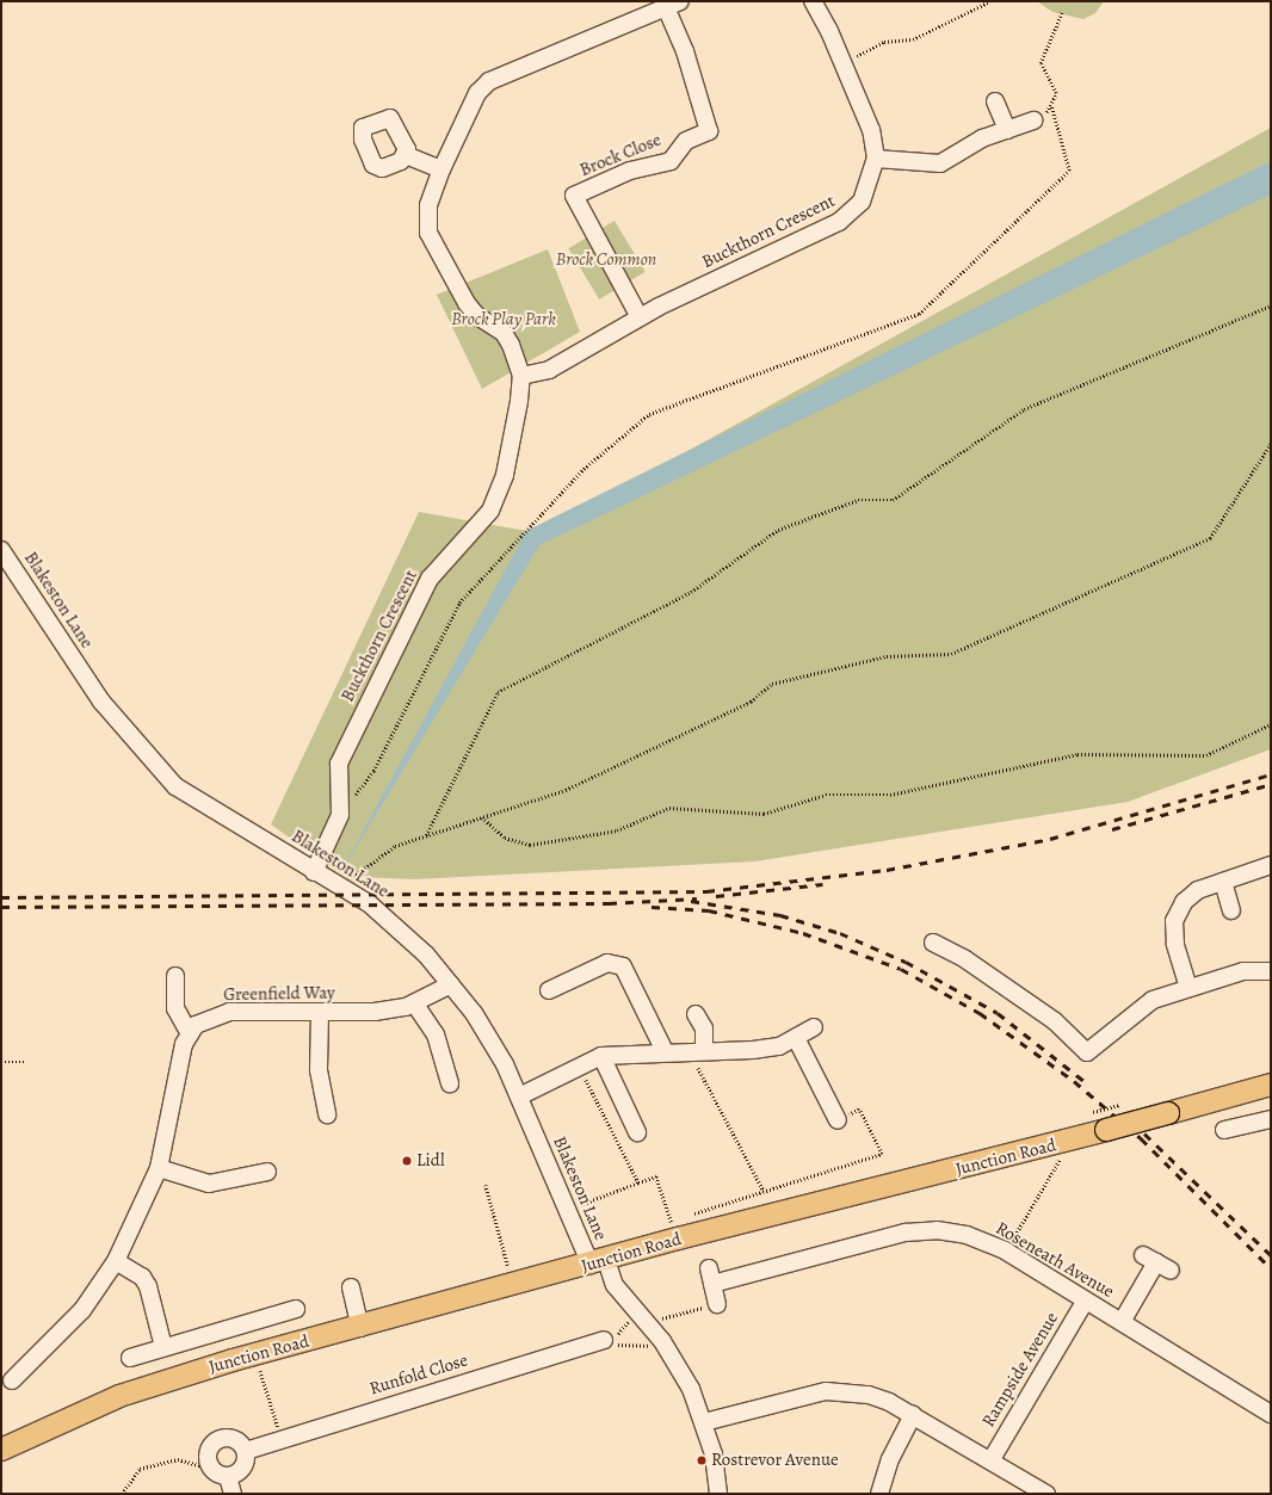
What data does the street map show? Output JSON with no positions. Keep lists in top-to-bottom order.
{
  "streets": {
    "main road": ["Junction Road"],
    "street": [
      "Brock Close",
      "Buckthorn Crescent",
      "Blakeston Lane",
      "Greenfield Way",
      "Roseneath Avenue",
      "Rampside Avenue",
      "Runfold Close"
    ]
  },
  "crossings": [
    ["Brock Close", "Buckthorn Crescent"],
    ["Buckthorn Crescent", "Blakeston Lane"],
    ["Blakeston Lane", "Greenfield Way"],
    ["Blakeston Lane", "Junction Road"],
    ["Roseneath Avenue", "Rampside Avenue"]
  ],
  "parks": ["Brock Common", "Brock Play Park"],
  "places": ["Lidl", "Rostrevor Avenue"]
}
